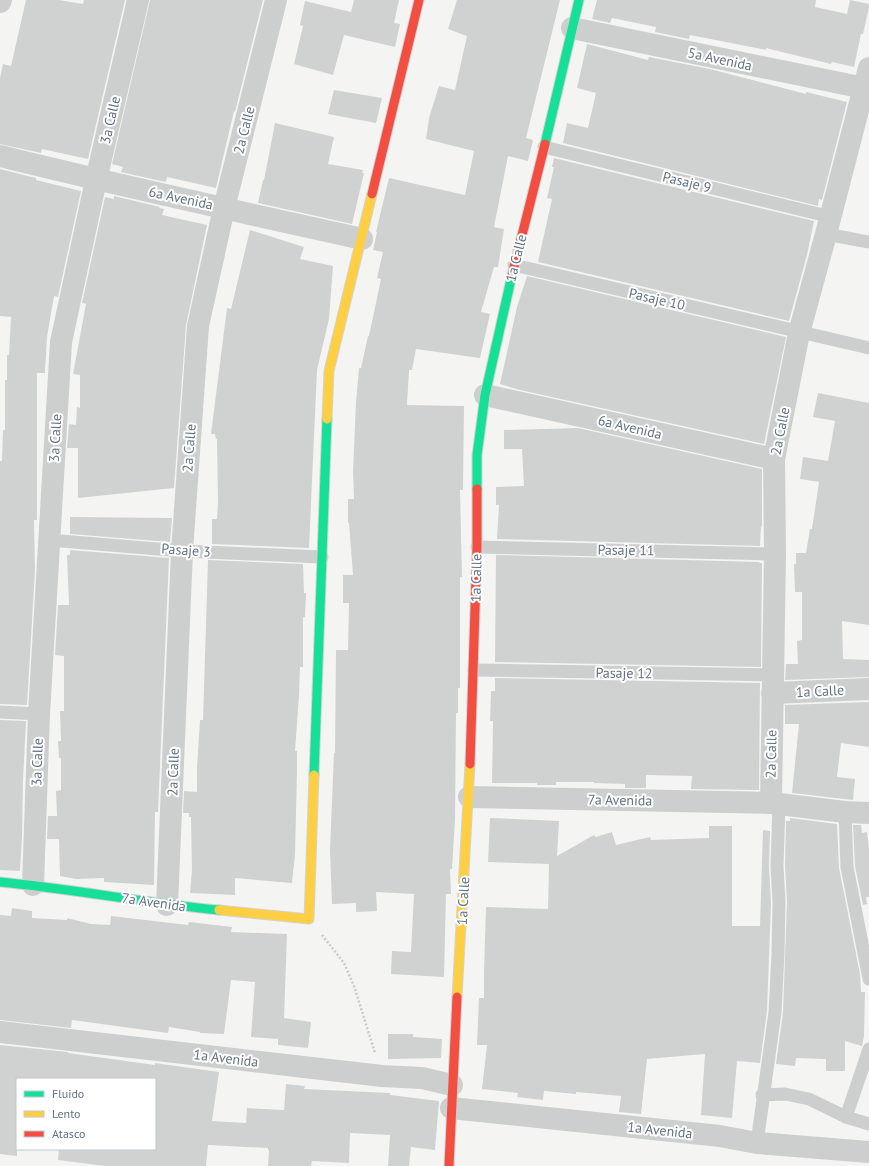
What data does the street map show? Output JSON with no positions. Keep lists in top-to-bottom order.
{
  "streets": {
    "street": [
      "5a Avenida",
      "3a Calle",
      "2a Calle",
      "6a Avenida",
      "1a Calle",
      "7a Avenida",
      "1a Avenida"
    ],
    "lane": [
      "Pasaje 9",
      "Pasaje 10",
      "Pasaje 3",
      "Pasaje 11",
      "Pasaje 12"
    ]
  },
  "crossings": [
    ["5a Avenida", "2a Calle"],
    ["5a Avenida", "1a Calle"],
    ["3a Calle", "6a Avenida"],
    ["3a Calle", "Pasaje 3"],
    ["3a Calle", "7a Avenida"],
    ["2a Calle", "Pasaje 9"],
    ["2a Calle", "6a Avenida"],
    ["2a Calle", "1a Calle"],
    ["2a Calle", "Pasaje 10"],
    ["2a Calle", "Pasaje 3"],
    ["2a Calle", "Pasaje 11"],
    ["2a Calle", "Pasaje 12"],
    ["2a Calle", "7a Avenida"],
    ["Pasaje 9", "1a Calle"],
    ["6a Avenida", "1a Calle"],
    ["1a Calle", "Pasaje 10"],
    ["1a Calle", "Pasaje 11"],
    ["1a Calle", "Pasaje 12"],
    ["1a Calle", "7a Avenida"],
    ["1a Calle", "1a Avenida"]
  ],
  "legend": ["Fluido", "Lento", "Atasco"]
}
